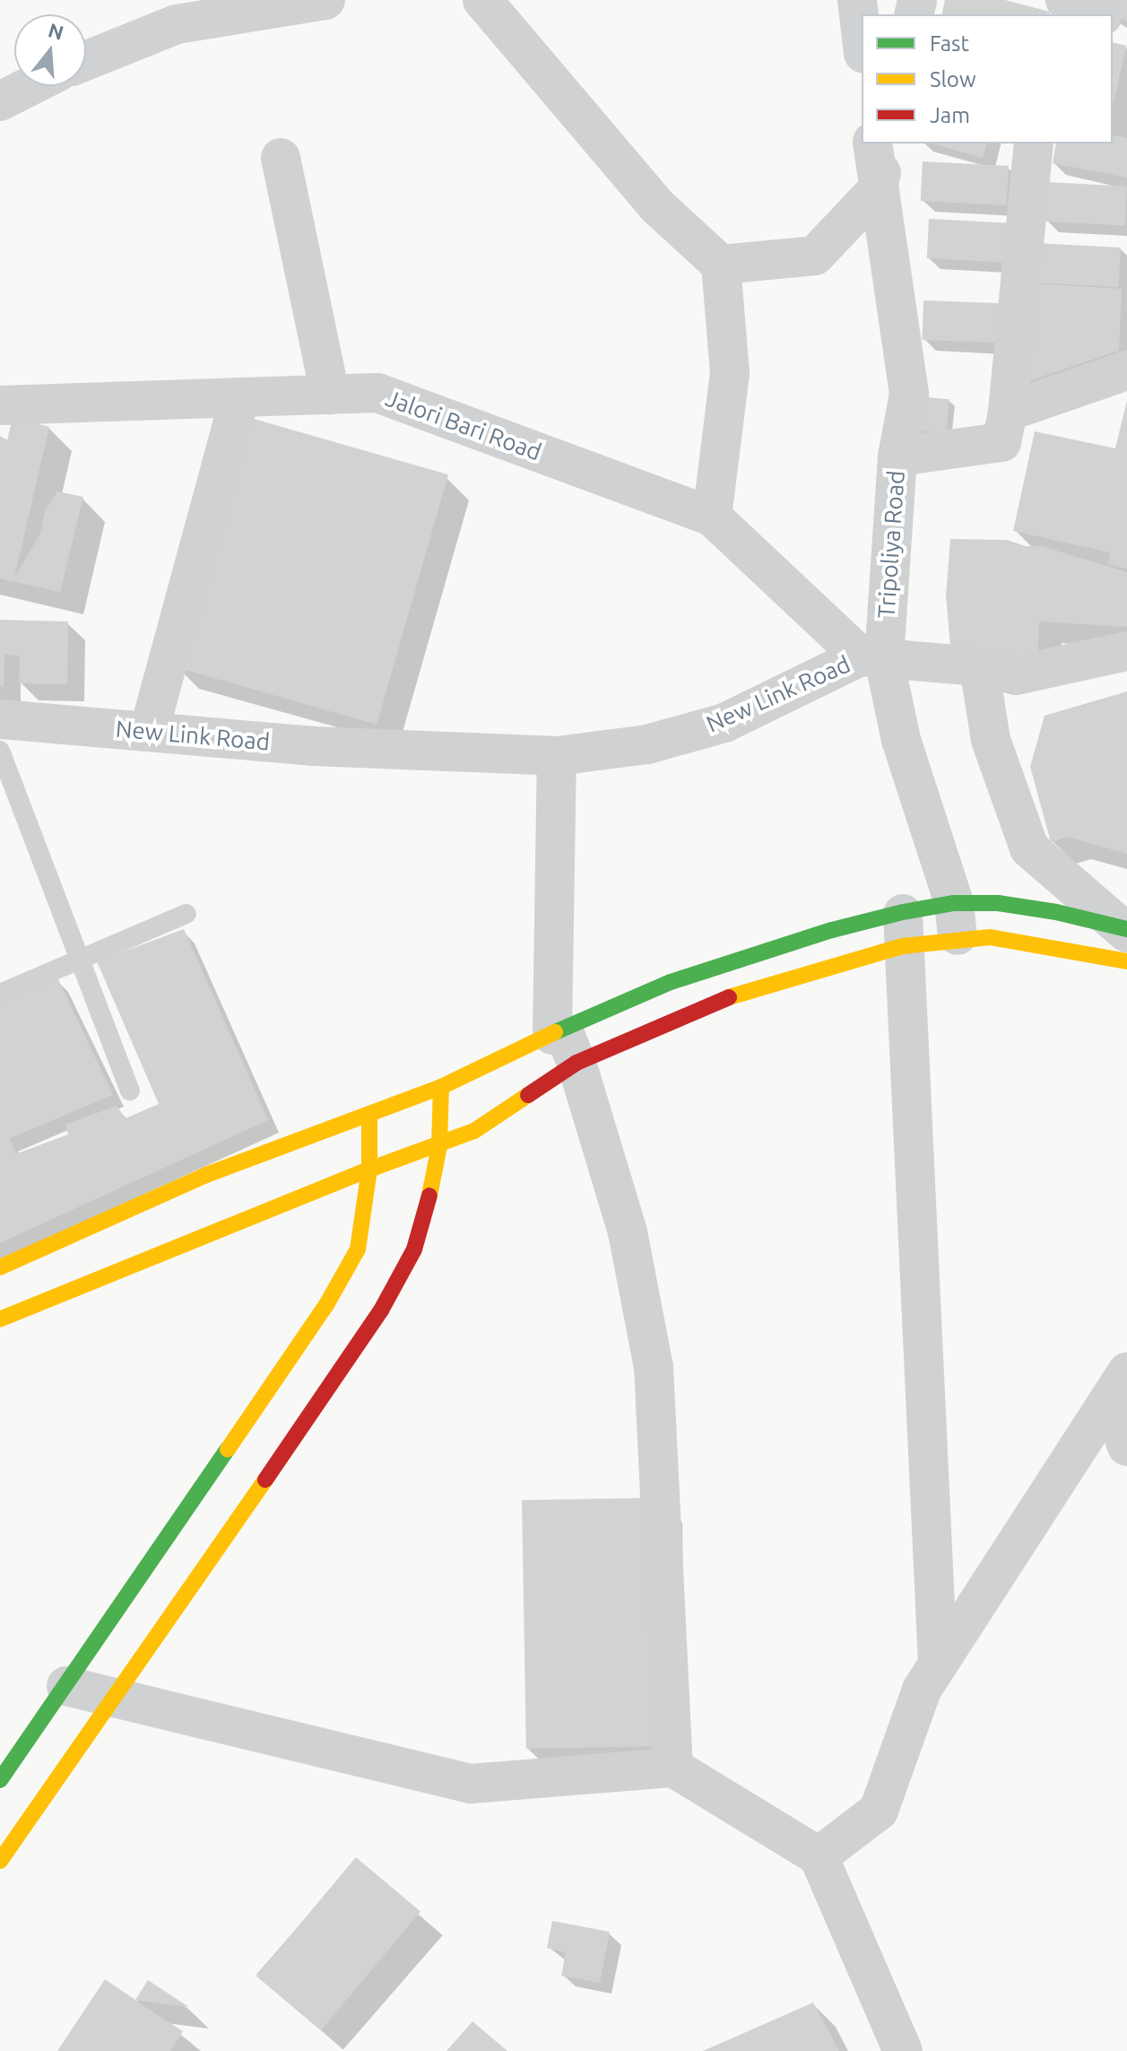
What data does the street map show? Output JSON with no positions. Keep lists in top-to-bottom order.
{
  "streets": {
    "street": ["Jalori Bari Road", "Tripoliya Road", "New Link Road"]
  },
  "crossings": [
    ["Jalori Bari Road", "Tripoliya Road"],
    ["Jalori Bari Road", "New Link Road"],
    ["Tripoliya Road", "New Link Road"]
  ],
  "legend": ["Fast", "Slow", "Jam"],
  "north": "top"
}
